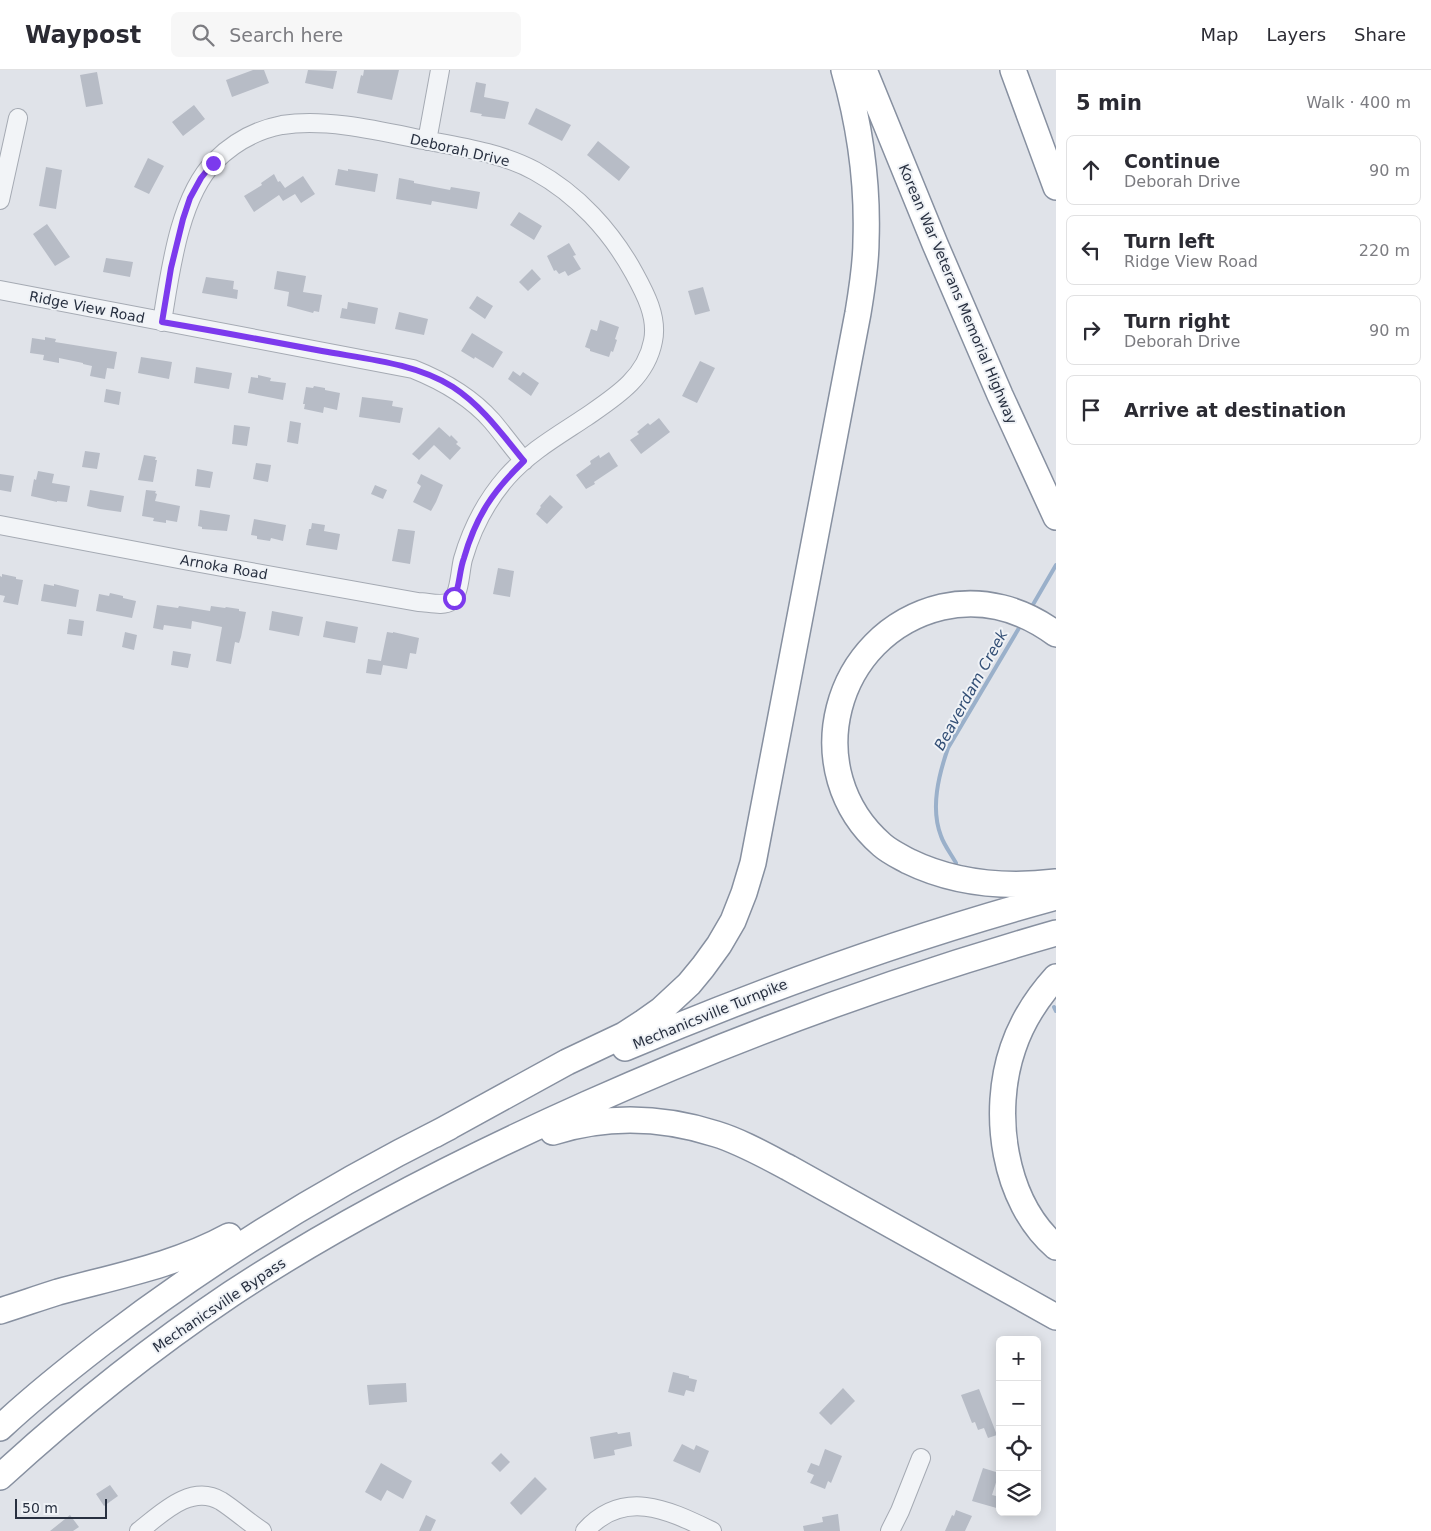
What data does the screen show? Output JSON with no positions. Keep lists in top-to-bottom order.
{
  "streets": {
    "highway": ["Korean War Veterans Memorial Highway", "Mechanicsville Turnpike", "Mechanicsville Bypass"],
    "street": ["Deborah Drive", "Ridge View Road", "Arnoka Road"]
  },
  "crossings": [
    ["Deborah Drive", "Ridge View Road"],
    ["Deborah Drive", "Arnoka Road"]
  ],
  "water": ["Beaverdam Creek"],
  "scale_bar": "50 m",
  "page": {
    "header": "Waypost",
    "search": "Search here",
    "nav": ["Map", "Layers", "Share"],
    "heading": ["5 min", "Walk · 400 m"],
    "list": [
      ["Continue", "Deborah Drive", "90 m"],
      ["Turn left", "Ridge View Road", "220 m"],
      ["Turn right", "Deborah Drive", "90 m"],
      "Arrive at destination"
    ],
    "map_buttons": ["+", "−"],
    "scale": "50 m"
  }
}
